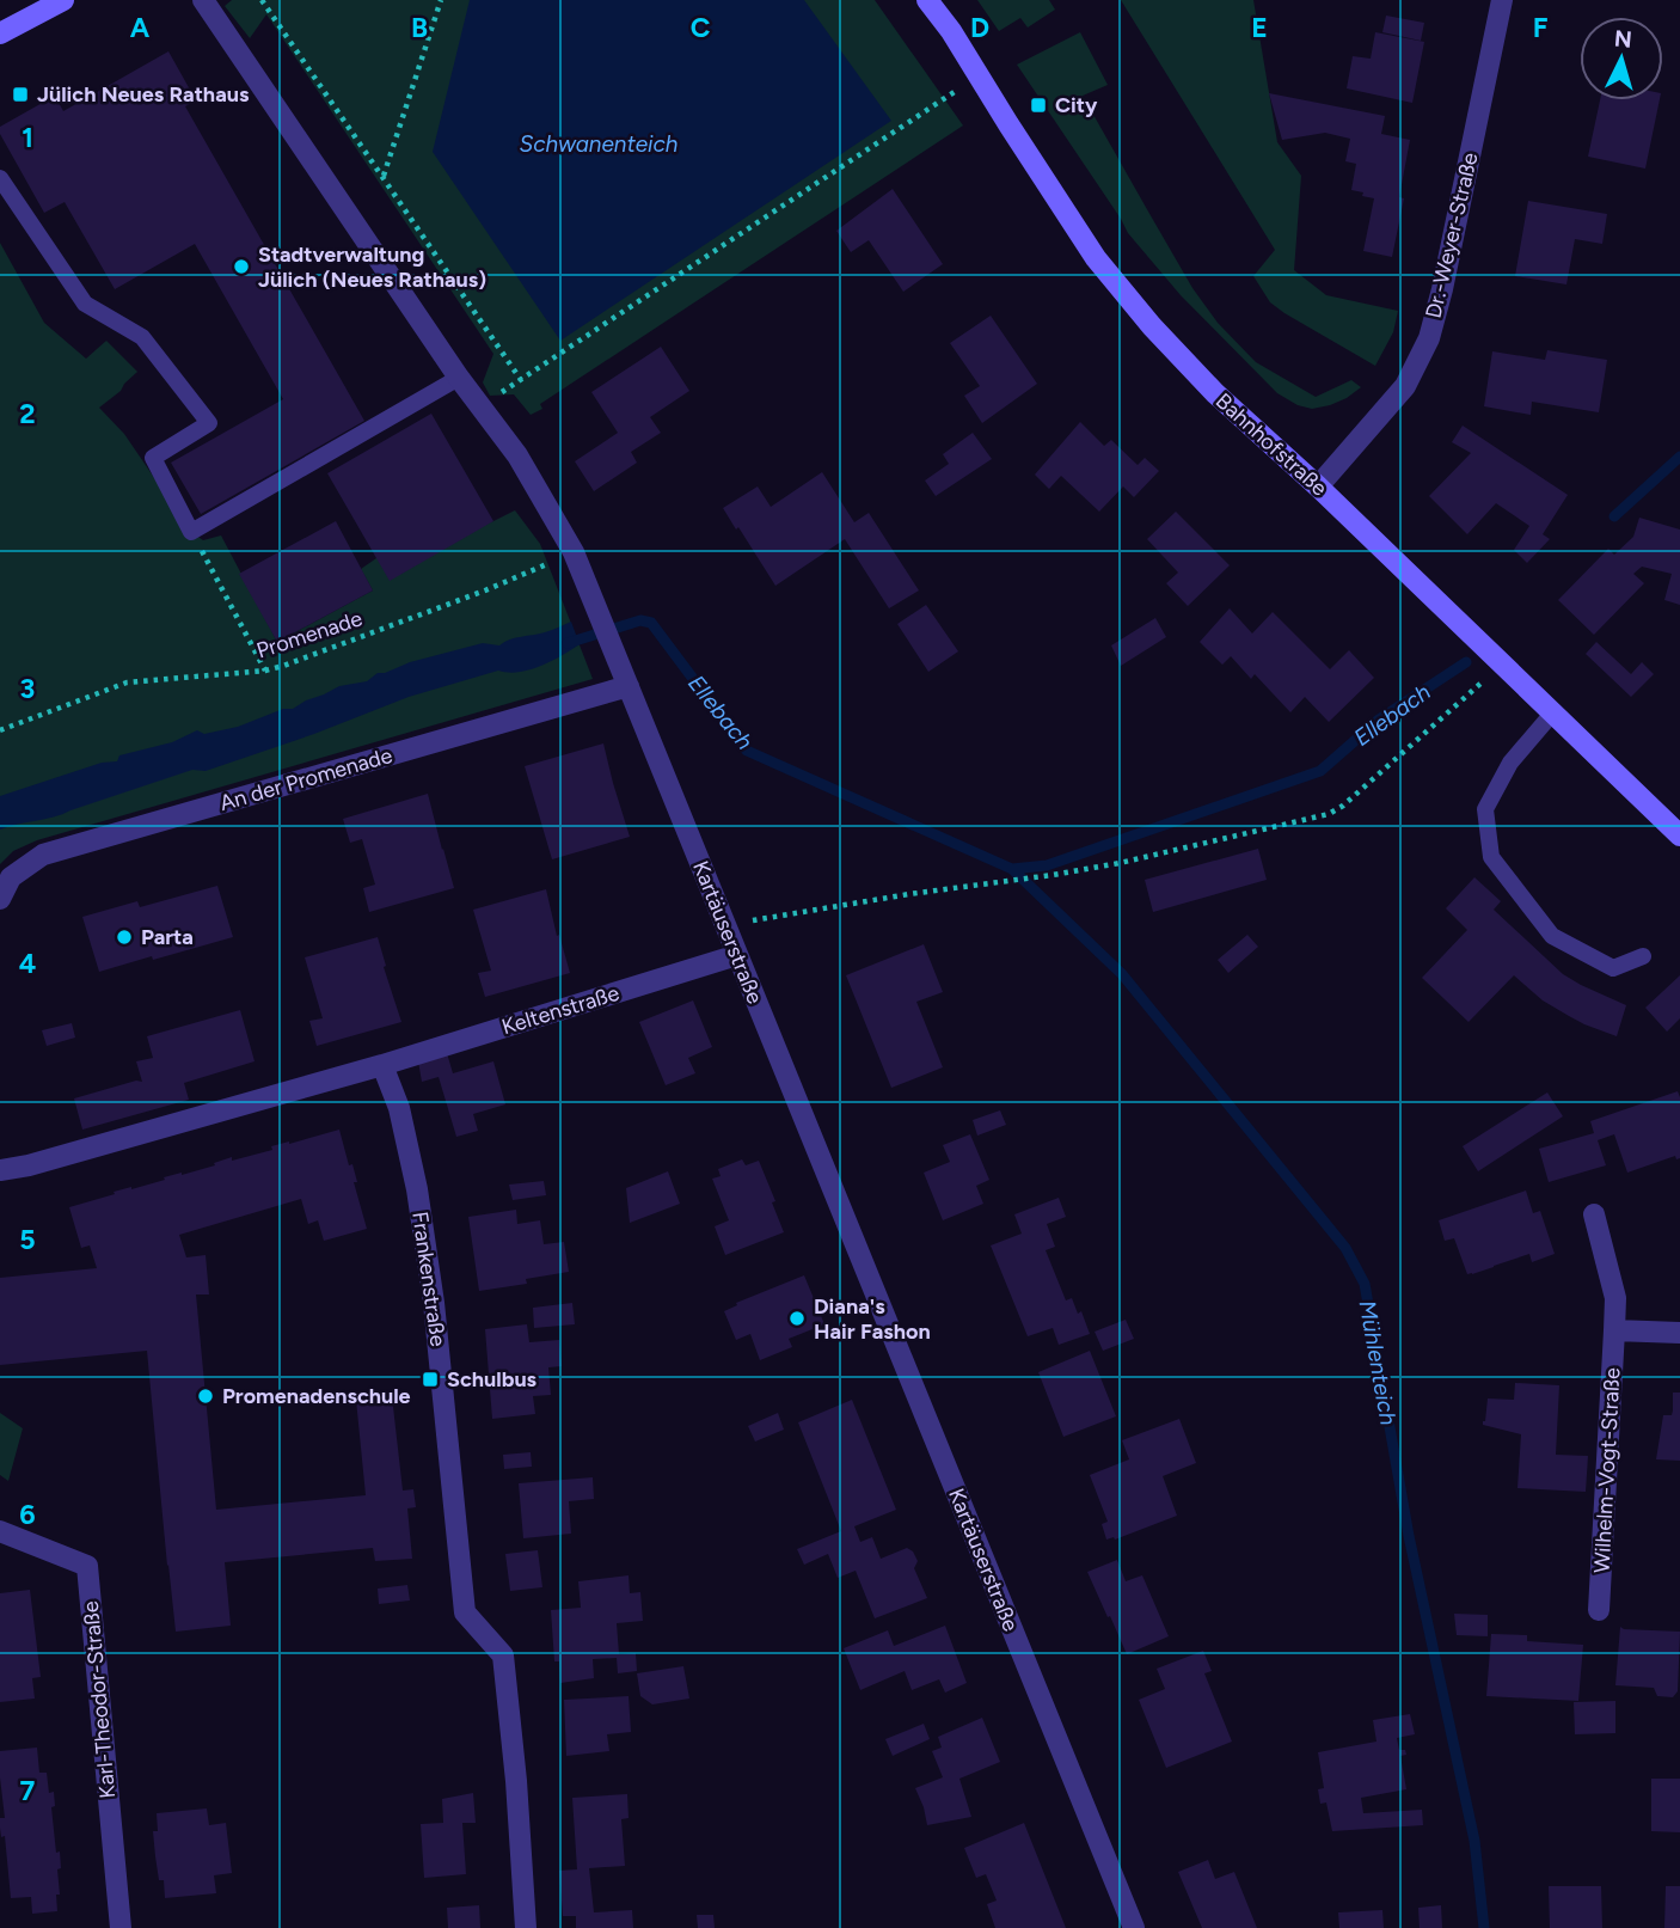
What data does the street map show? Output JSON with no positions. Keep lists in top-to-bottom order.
{
  "streets": {
    "main road": ["Bahnhofstraße"],
    "street": [
      "Dr.-Weyer-Straße",
      "An der Promenade",
      "Kartäuserstraße",
      "Keltenstraße",
      "Frankenstraße",
      "Wilhelm-Vogt-Straße",
      "Karl-Theodor-Straße"
    ],
    "path": ["Promenade"]
  },
  "crossings": [
    ["Dr.-Weyer-Straße", "Bahnhofstraße"],
    ["Promenade", "Kartäuserstraße"],
    ["An der Promenade", "Kartäuserstraße"],
    ["Kartäuserstraße", "Keltenstraße"],
    ["Keltenstraße", "Frankenstraße"]
  ],
  "water": ["Schwanenteich", "Ellebach", "Mühlenteich"],
  "places": {
    "transit": ["Jülich Neues Rathaus", "City", "Schulbus"],
    "other": [
      "Stadtverwaltung Jülich (Neues Rathaus)",
      "Parta",
      "Diana's Hair Fashon",
      "Promenadenschule"
    ]
  },
  "north": "top",
  "grid": {
    "columns": [
      "A",
      "B",
      "C",
      "D",
      "E",
      "F"
    ],
    "rows": [
      "1",
      "2",
      "3",
      "4",
      "5",
      "6",
      "7"
    ]
  }
}
